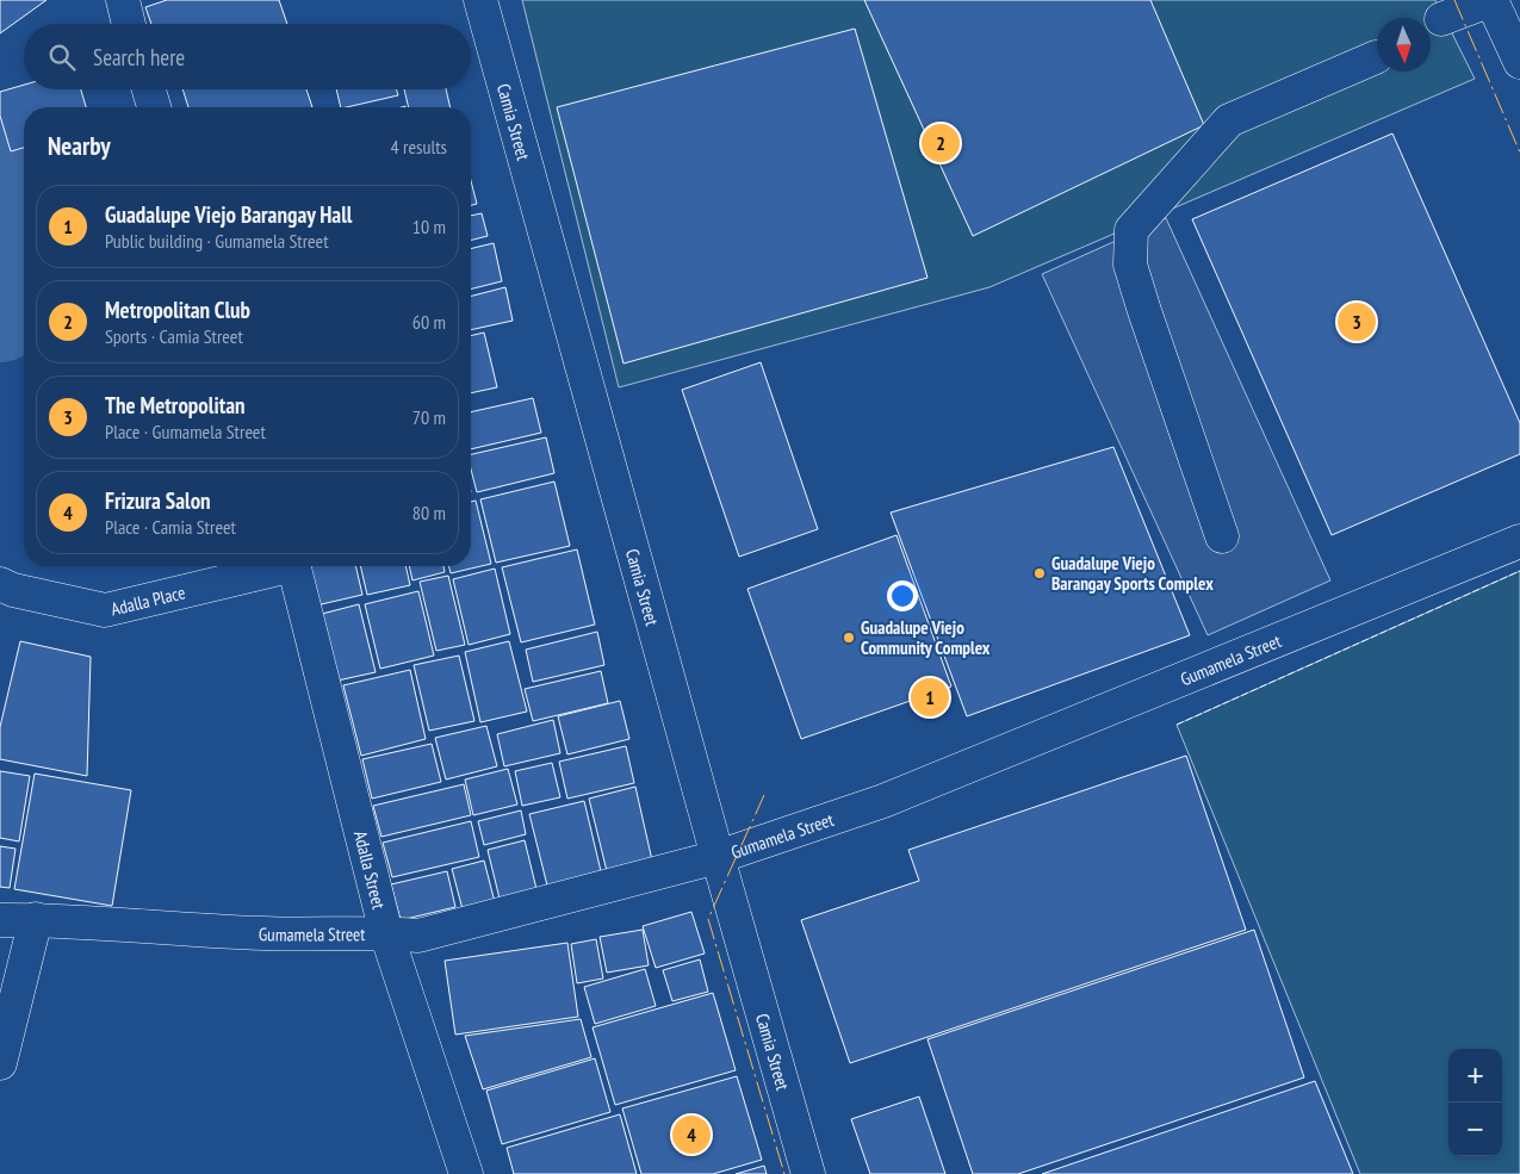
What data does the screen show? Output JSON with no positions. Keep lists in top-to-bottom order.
{
  "streets": {
    "street": [
      "Camia Street",
      "Adalla Place",
      "Gumamela Street",
      "Adalla Street"
    ]
  },
  "crossings": [
    ["Camia Street", "Gumamela Street"],
    ["Gumamela Street", "Adalla Street"]
  ],
  "places": ["Guadalupe Viejo Barangay Sports Complex", "Guadalupe Viejo Community Complex"],
  "north": "bottom",
  "page": {
    "search": "Search here",
    "heading": ["Nearby", "4 results"],
    "pins": [
      "2",
      "3",
      "1",
      "4"
    ],
    "list": [
      {
        "mark": "1",
        "name": "Guadalupe Viejo Barangay Hall",
        "note": "Public building · Gumamela Street",
        "value": "10 m"
      },
      {
        "mark": "2",
        "name": "Metropolitan Club",
        "note": "Sports · Camia Street",
        "value": "60 m"
      },
      {
        "mark": "3",
        "name": "The Metropolitan",
        "note": "Place · Gumamela Street",
        "value": "70 m"
      },
      {
        "mark": "4",
        "name": "Frizura Salon",
        "note": "Place · Camia Street",
        "value": "80 m"
      }
    ],
    "map_buttons": ["+", "−"]
  }
}
